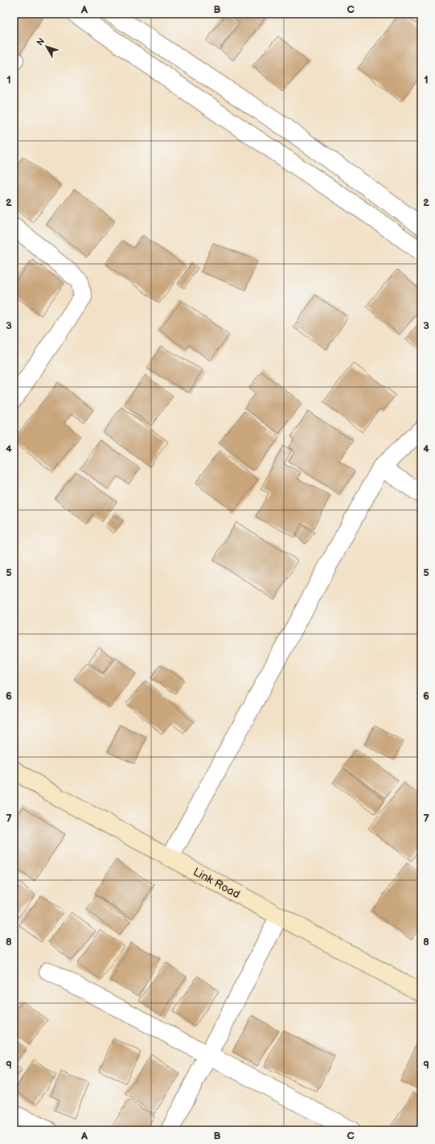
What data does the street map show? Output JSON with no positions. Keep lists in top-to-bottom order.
{
  "streets": {
    "street": ["Link Road"]
  },
  "north": "top left",
  "grid": {
    "columns": ["A", "B", "C"],
    "rows": [
      "1",
      "2",
      "3",
      "4",
      "5",
      "6",
      "7",
      "8",
      "9"
    ]
  }
}
